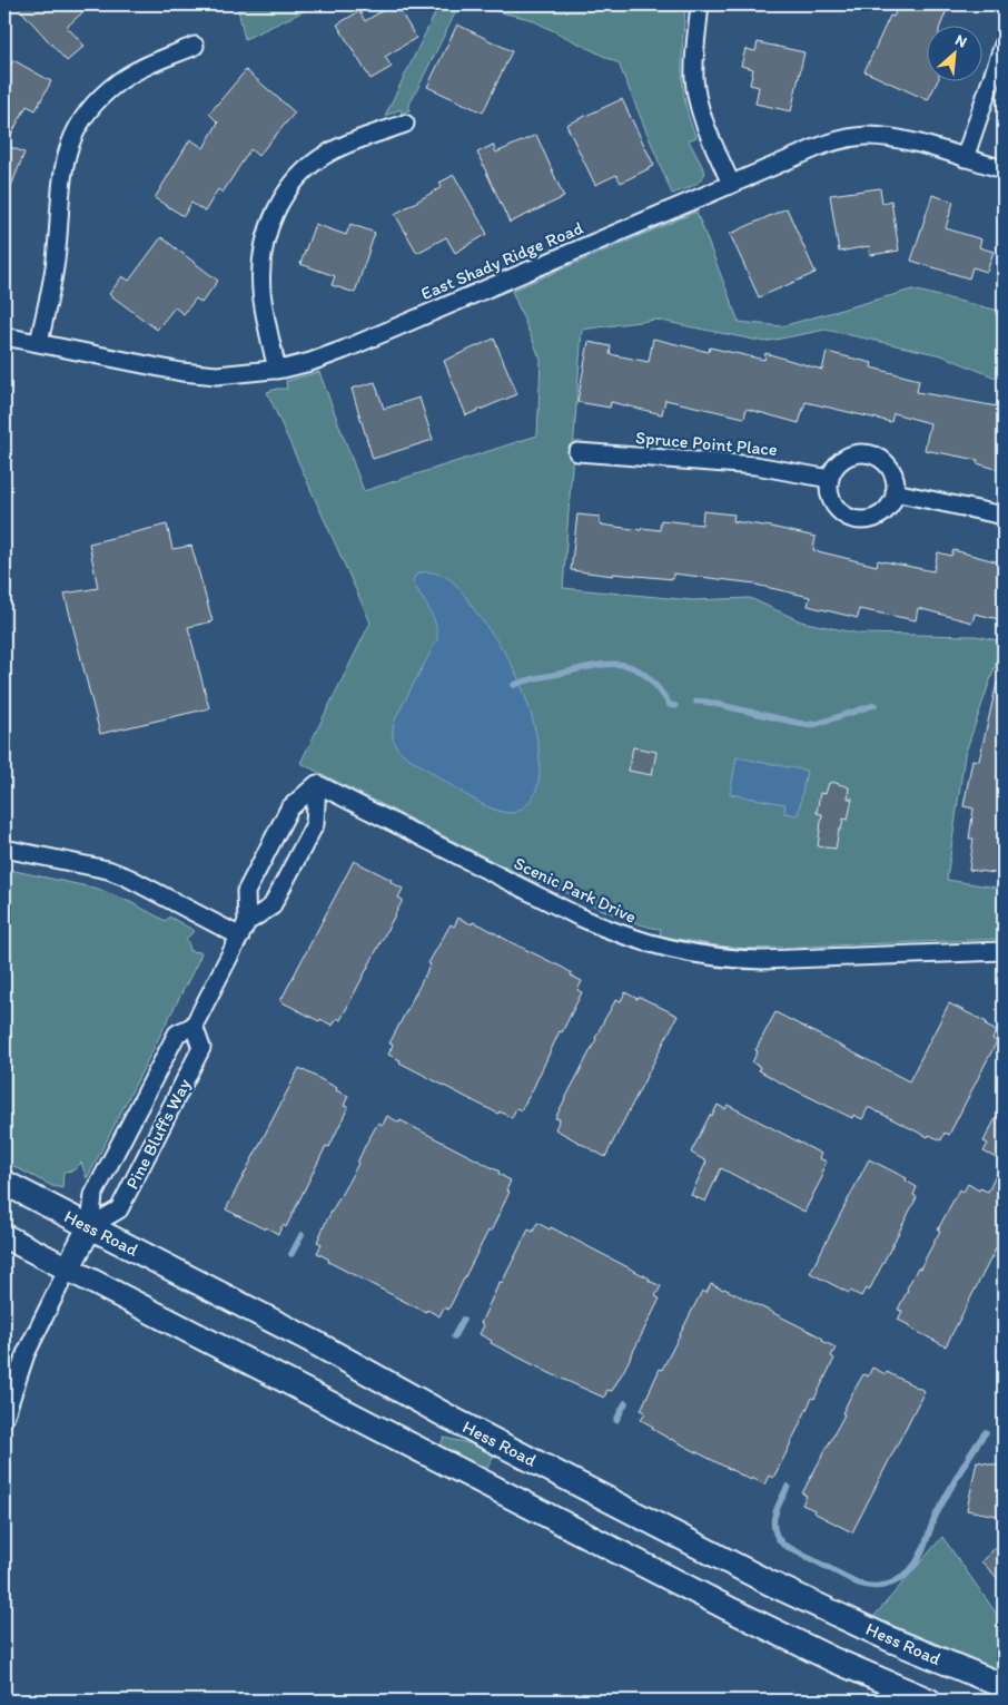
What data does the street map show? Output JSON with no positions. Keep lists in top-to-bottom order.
{
  "streets": {
    "main road": ["Pine Bluffs Way", "Hess Road"],
    "street": ["East Shady Ridge Road", "Spruce Point Place", "Scenic Park Drive"]
  },
  "crossings": [
    ["Scenic Park Drive", "Pine Bluffs Way"],
    ["Pine Bluffs Way", "Hess Road"]
  ],
  "north": "top right"
}
